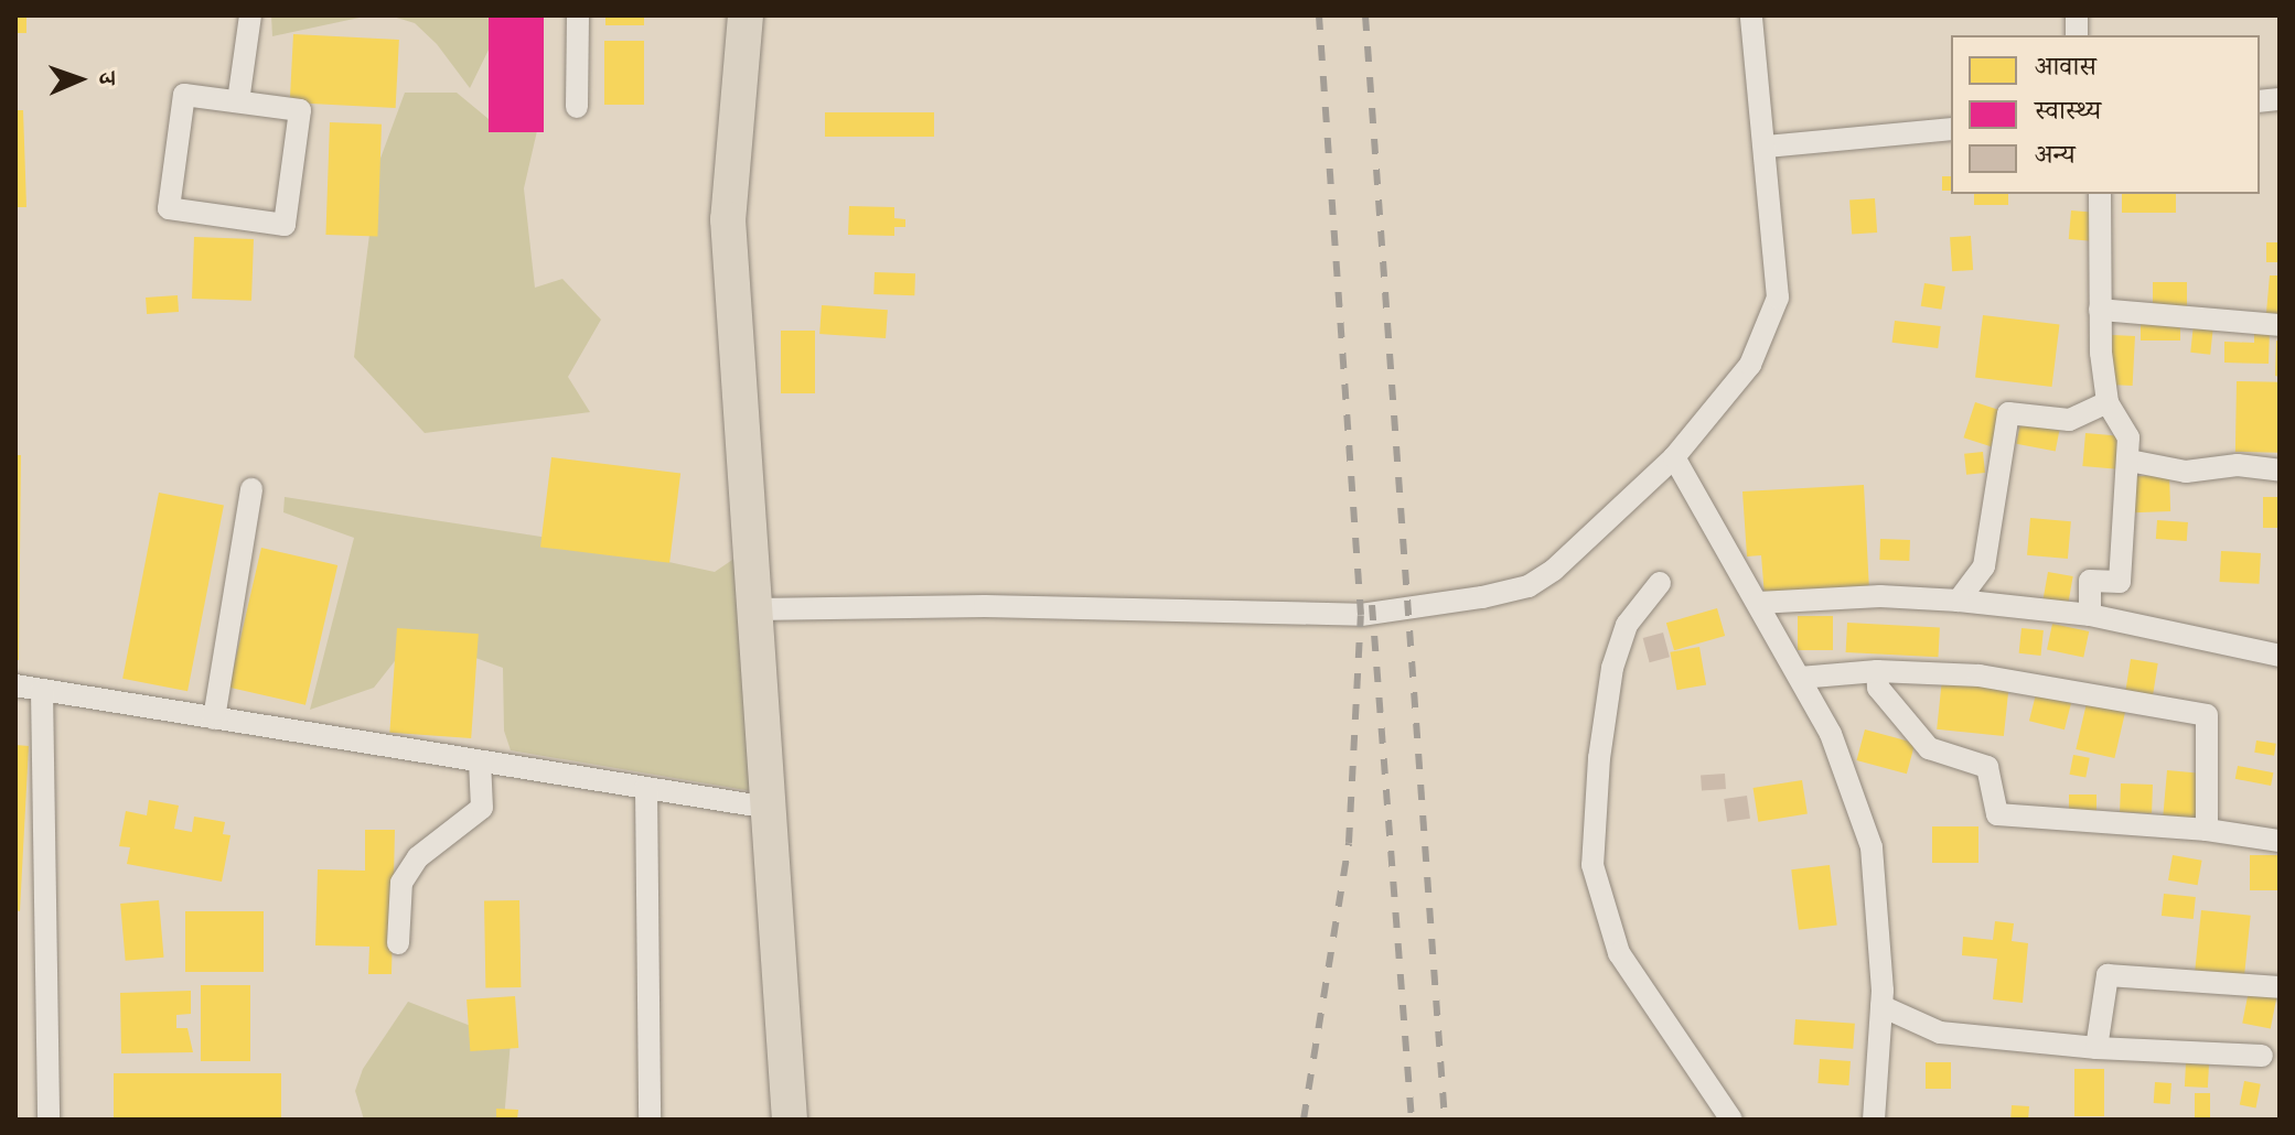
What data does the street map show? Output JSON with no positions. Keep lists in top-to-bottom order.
{
  "legend": ["आवास", "स्वास्थ्य", "अन्य"],
  "north": "right"
}
